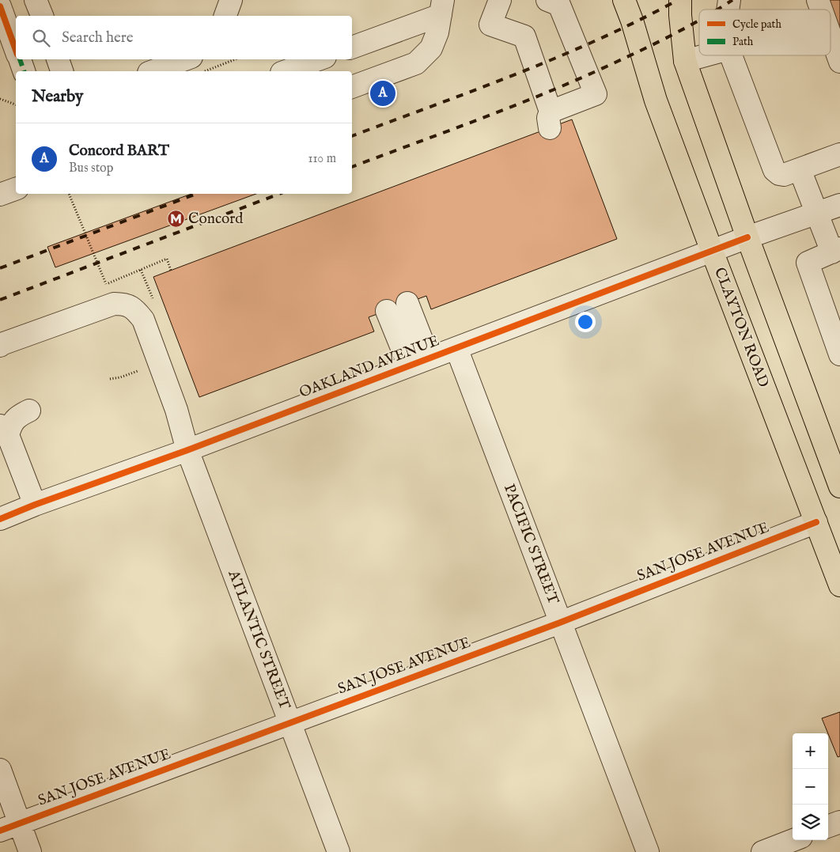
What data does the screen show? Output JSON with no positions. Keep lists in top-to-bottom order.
{
  "streets": {
    "main road": ["CLAYTON ROAD"],
    "street": [
      "OAKLAND AVENUE",
      "PACIFIC STREET",
      "SAN JOSE AVENUE",
      "ATLANTIC STREET"
    ]
  },
  "crossings": [
    ["CLAYTON ROAD", "OAKLAND AVENUE"],
    ["CLAYTON ROAD", "SAN JOSE AVENUE"],
    ["OAKLAND AVENUE", "PACIFIC STREET"],
    ["OAKLAND AVENUE", "ATLANTIC STREET"],
    ["PACIFIC STREET", "SAN JOSE AVENUE"],
    ["SAN JOSE AVENUE", "ATLANTIC STREET"]
  ],
  "places": {
    "metro station": ["Concord"]
  },
  "legend": ["Cycle path", "Path"],
  "page": {
    "search": "Search here",
    "heading": "Nearby",
    "pins": "A",
    "list": [
      {
        "mark": "A",
        "name": "Concord BART",
        "note": "Bus stop",
        "value": "110 m"
      }
    ],
    "map_buttons": ["+", "−"]
  }
}
